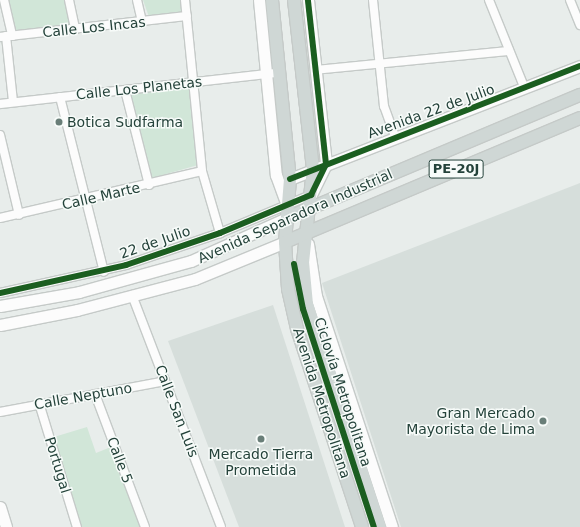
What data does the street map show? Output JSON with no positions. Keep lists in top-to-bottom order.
{
  "streets": {
    "main road": ["PE-20J", "Avenida Separadora Industrial", "Avenida Metropolitana"],
    "street": [
      "Calle Los Incas",
      "Calle Los Planetas",
      "Avenida 22 de Julio",
      "Calle Marte",
      "22 de Julio",
      "Calle Neptuno",
      "Calle San Luis",
      "Calle 5",
      "Portugal"
    ],
    "cycle path": ["Ciclovía Metropolitana"]
  },
  "crossings": [
    ["Calle Los Planetas", "Avenida Metropolitana"],
    ["Avenida 22 de Julio", "Avenida Metropolitana"],
    ["Avenida Separadora Industrial", "Avenida Metropolitana"],
    ["Avenida Separadora Industrial", "Calle San Luis"],
    ["22 de Julio", "Avenida Metropolitana"],
    ["Calle Neptuno", "Calle San Luis"],
    ["Calle Neptuno", "Calle 5"],
    ["Calle Neptuno", "Portugal"]
  ],
  "places": ["Botica Sudfarma", "Gran Mercado Mayorista de Lima", "Mercado Tierra Prometida"]
}
